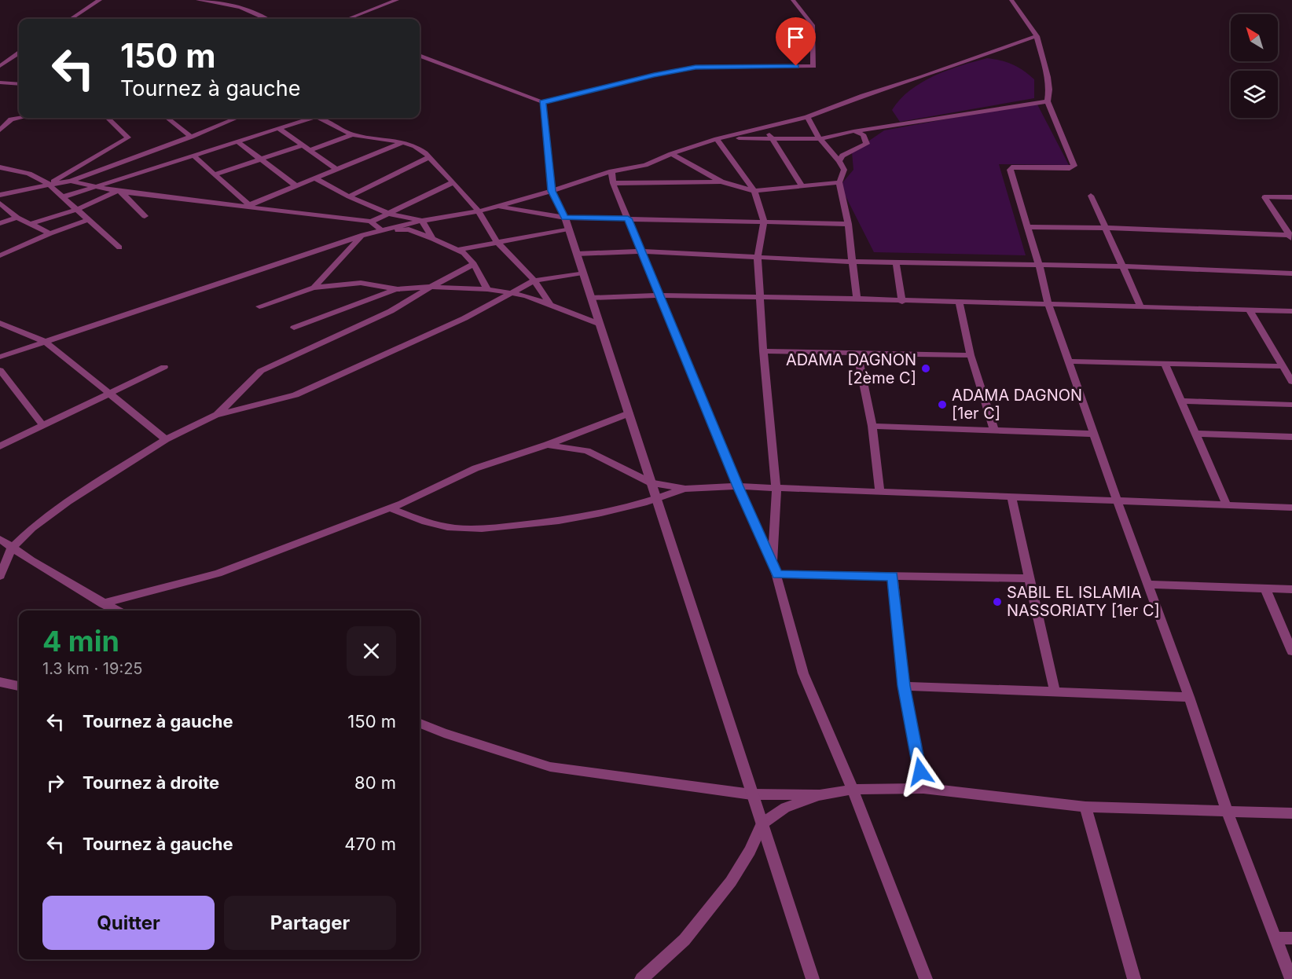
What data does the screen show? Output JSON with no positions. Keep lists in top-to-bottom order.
{
  "places": ["ADAMA DAGNON [2ème C]", "ADAMA DAGNON [1er C]", "SABIL EL ISLAMIA NASSORIATY [1er C]"],
  "north": "top left",
  "page": {
    "turn": ["150 m", "Tournez à gauche"],
    "heading": ["4 min", "1.3 km · 19:25"],
    "list": [
      {
        "name": "Tournez à gauche",
        "value": "150 m"
      },
      {
        "name": "Tournez à droite",
        "value": "80 m"
      },
      {
        "name": "Tournez à gauche",
        "value": "470 m"
      }
    ],
    "buttons": ["Quitter", "Partager"]
  }
}
